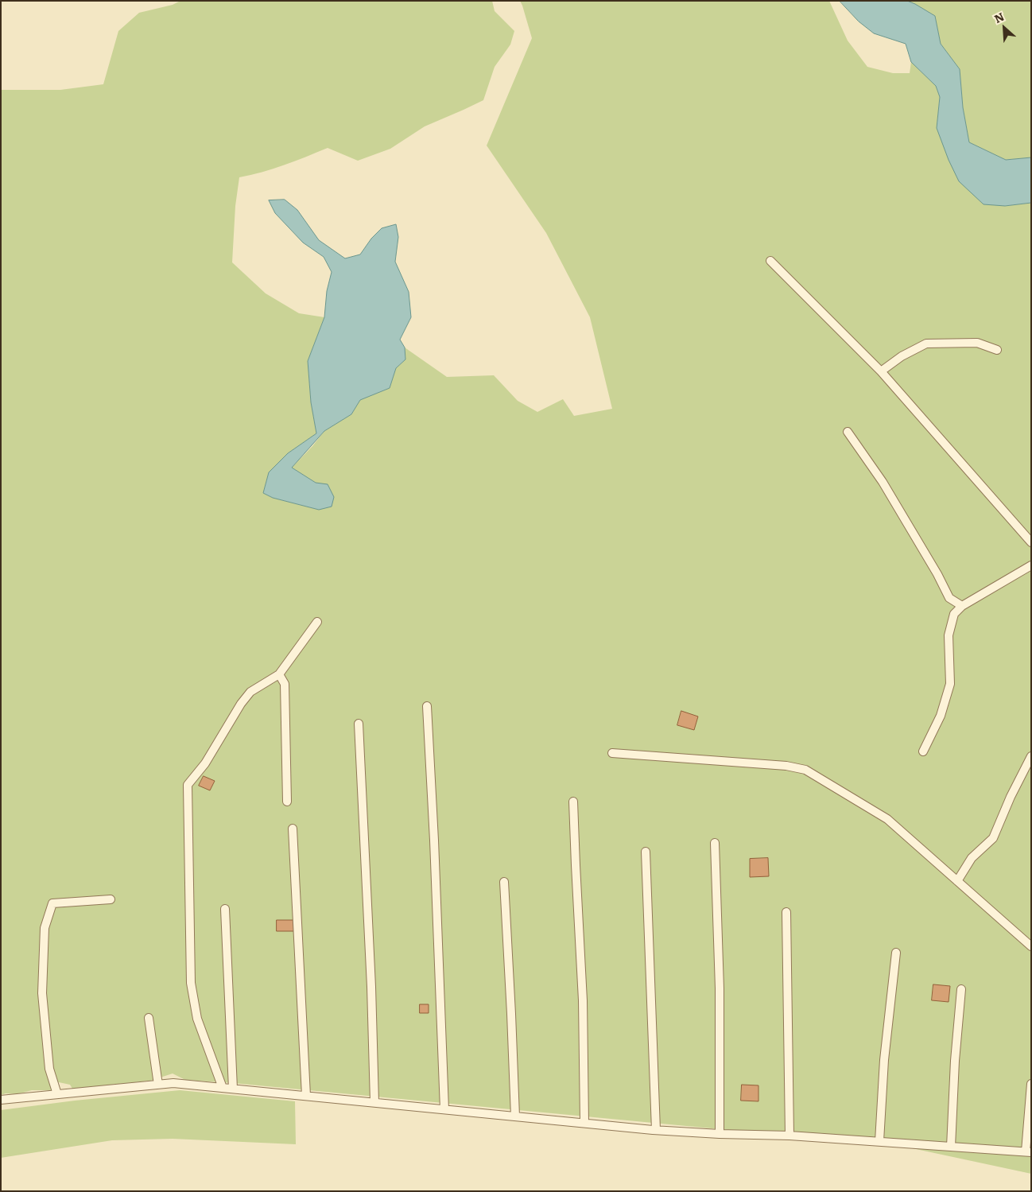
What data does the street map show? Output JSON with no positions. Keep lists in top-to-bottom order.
{
  "north": "top left"
}
